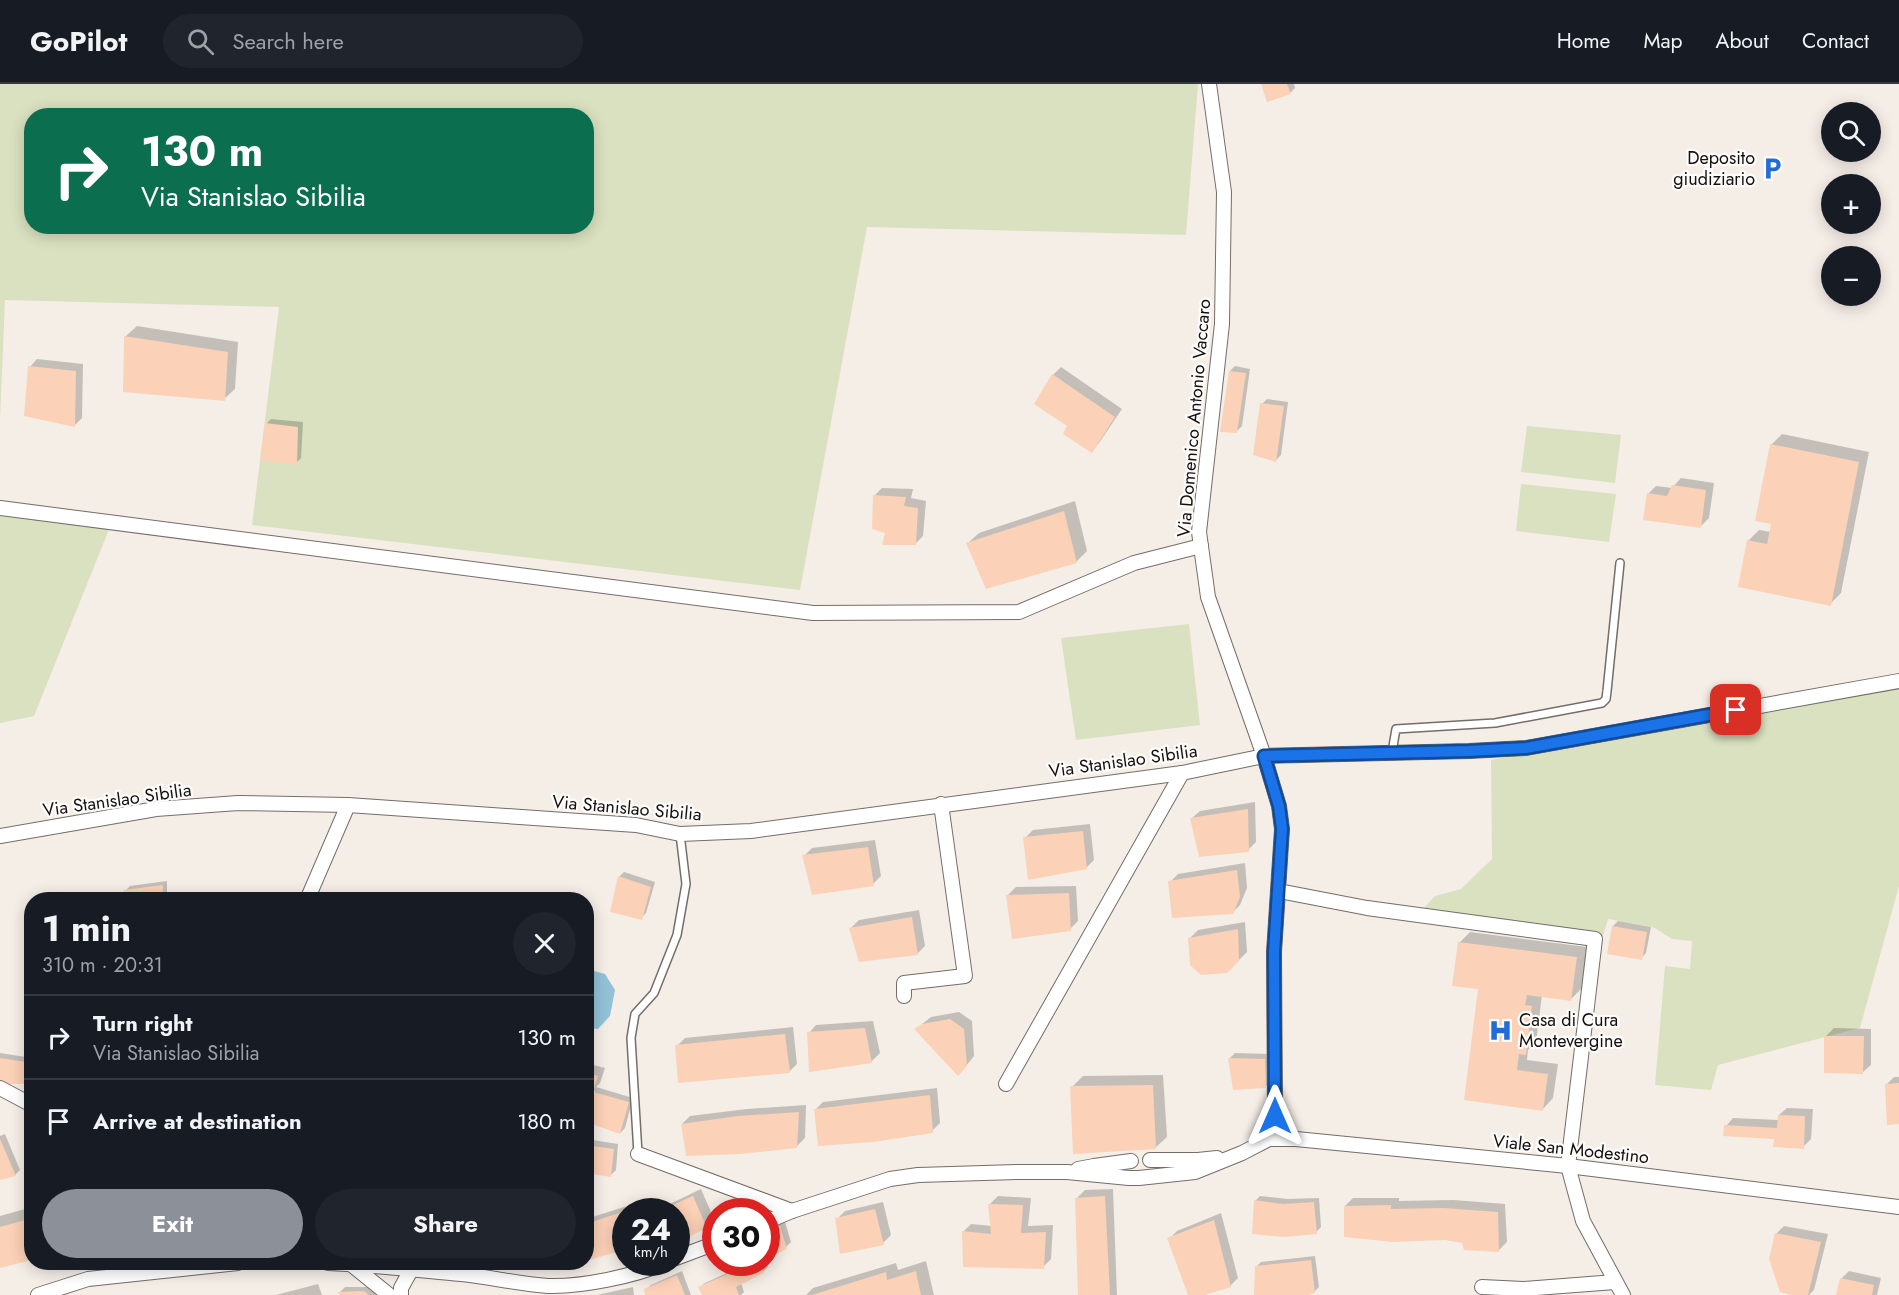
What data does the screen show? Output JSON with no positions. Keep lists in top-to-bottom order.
{
  "streets": {
    "street": ["Via Domenico Antonio Vaccaro", "Via Stanislao Sibilia", "Viale San Modestino"]
  },
  "crossings": [
    ["Via Domenico Antonio Vaccaro", "Via Stanislao Sibilia"],
    ["Via Domenico Antonio Vaccaro", "Viale San Modestino"]
  ],
  "places": {
    "parking": ["Deposito giudiziario"],
    "hospital": ["Casa di Cura Montevergine"]
  },
  "page": {
    "header": "GoPilot",
    "search": "Search here",
    "nav": [
      "Home",
      "Map",
      "About",
      "Contact"
    ],
    "map_buttons": ["+", "−"],
    "turn": ["130 m", "Via Stanislao Sibilia"],
    "heading": ["1 min", "310 m · 20:31"],
    "list": [
      {
        "name": "Turn right",
        "note": "Via Stanislao Sibilia",
        "value": "130 m"
      },
      {
        "name": "Arrive at destination",
        "value": "180 m"
      }
    ],
    "buttons": ["Exit", "Share"],
    "speed": "24 km/h",
    "limit": "30"
  }
}
